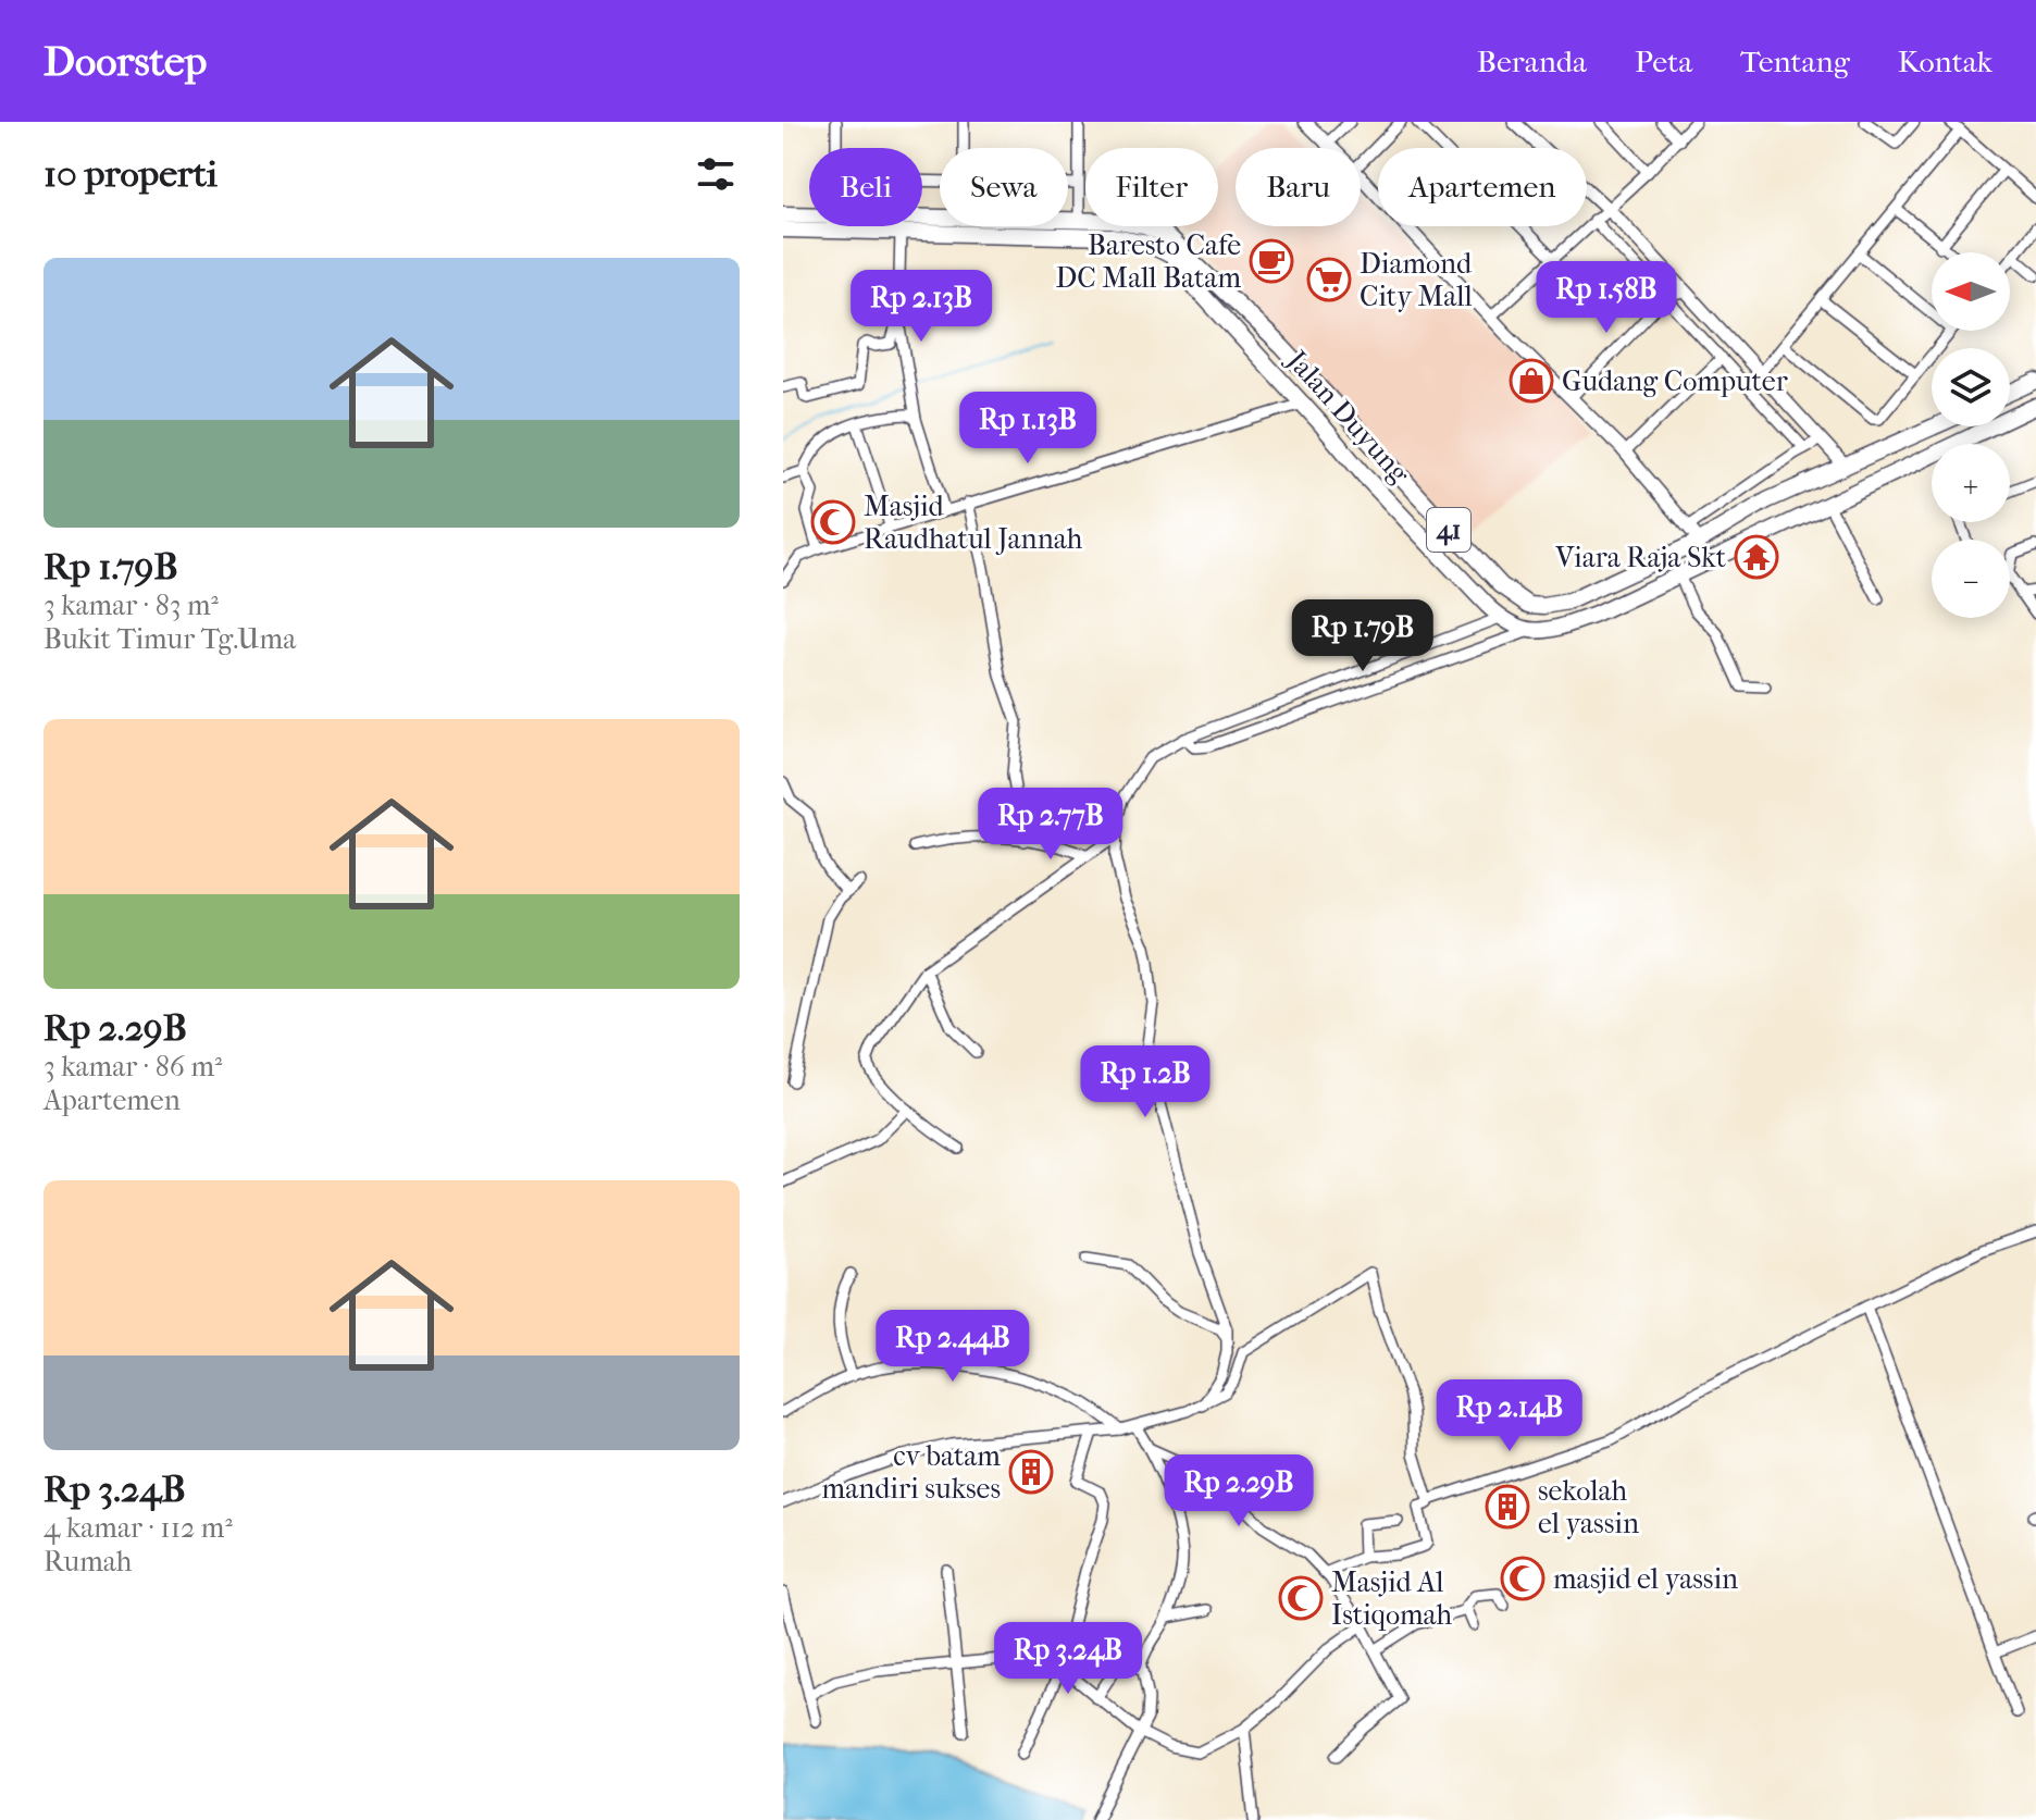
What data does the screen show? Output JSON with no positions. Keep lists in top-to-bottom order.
{
  "streets": {
    "highway": ["Jalan Duyung", "41"]
  },
  "places": {
    "cafe": ["Baresto Cafe DC Mall Batam"],
    "supermarket": ["Diamond City Mall"],
    "shop": ["Gudang Computer"],
    "mosque": ["Masjid Raudhatul Jannah", "masjid el yassin", "Masjid Al Istiqomah"],
    "temple": ["Viara Raja Skt"],
    "building": ["cv batam mandiri sukses", "sekolah el yassin"]
  },
  "north": "left",
  "page": {
    "header": "Doorstep",
    "nav": [
      "Beranda",
      "Peta",
      "Tentang",
      "Kontak"
    ],
    "heading": "10 properti",
    "chip": [
      "Beli",
      "Sewa",
      "Filter",
      "Baru",
      "Apartemen"
    ],
    "list": [
      {
        "name": "Rp 1.79B",
        "note": "3 kamar · 83 m² · Bukit Timur Tg.Uma"
      },
      {
        "name": "Rp 2.29B",
        "note": "3 kamar · 86 m² · Apartemen"
      },
      {
        "name": "Rp 3.24B",
        "note": "4 kamar · 112 m² · Rumah"
      }
    ],
    "map_buttons": ["+", "−"],
    "price": [
      "Rp 1.58B",
      "Rp 2.13B",
      "Rp 1.13B",
      "Rp 1.79B",
      "Rp 2.77B",
      "Rp 1.2B",
      "Rp 2.44B",
      "Rp 2.14B",
      "Rp 2.29B",
      "Rp 3.24B"
    ]
  }
}
